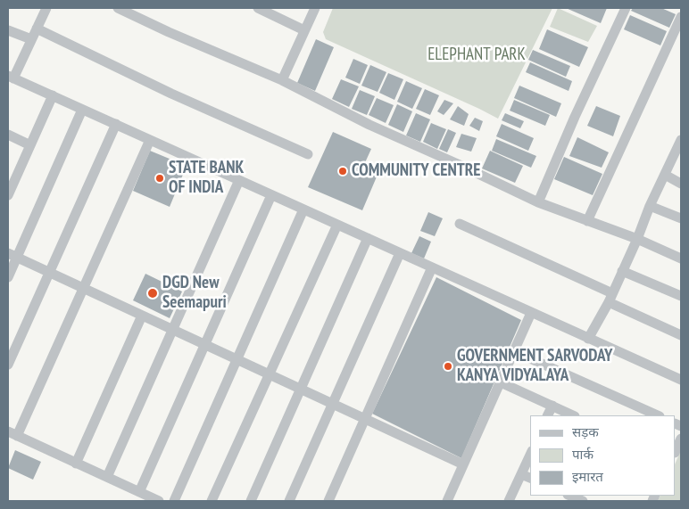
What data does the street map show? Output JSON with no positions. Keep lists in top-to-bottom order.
{
  "parks": ["ELEPHANT PARK"],
  "places": [
    "COMMUNITY CENTRE",
    "STATE BANK OF INDIA",
    "DGD New Seemapuri",
    "GOVERNMENT SARVODAY KANYA VIDYALAYA"
  ],
  "legend": ["सड़क", "पार्क", "इमारत"]
}
